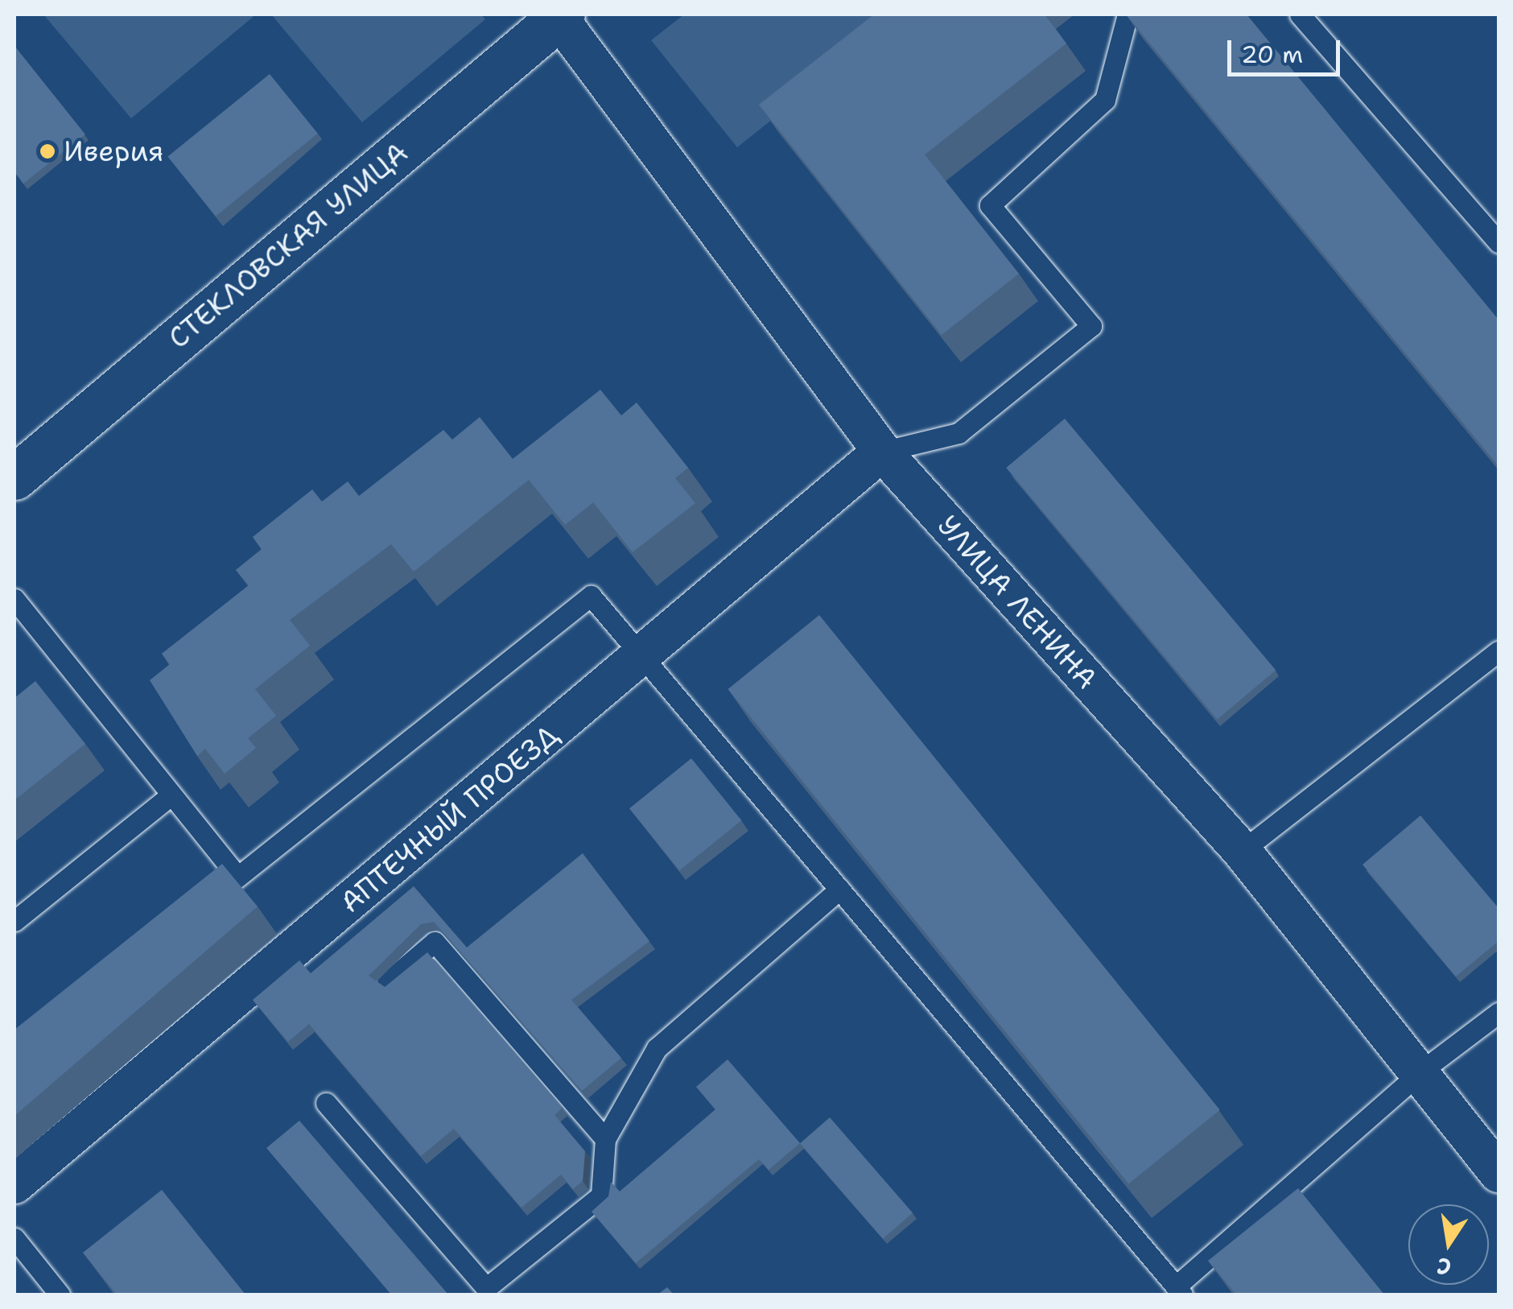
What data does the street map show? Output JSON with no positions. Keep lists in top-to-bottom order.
{
  "streets": {
    "street": ["СТЕКЛОВСКАЯ УЛИЦА", "УЛИЦА ЛЕНИНА", "АПТЕЧНЫЙ ПРОЕЗД"]
  },
  "crossings": [
    ["СТЕКЛОВСКАЯ УЛИЦА", "УЛИЦА ЛЕНИНА"],
    ["УЛИЦА ЛЕНИНА", "АПТЕЧНЫЙ ПРОЕЗД"]
  ],
  "places": ["Иверия"],
  "scale_bar": "20 m",
  "north": "bottom"
}
